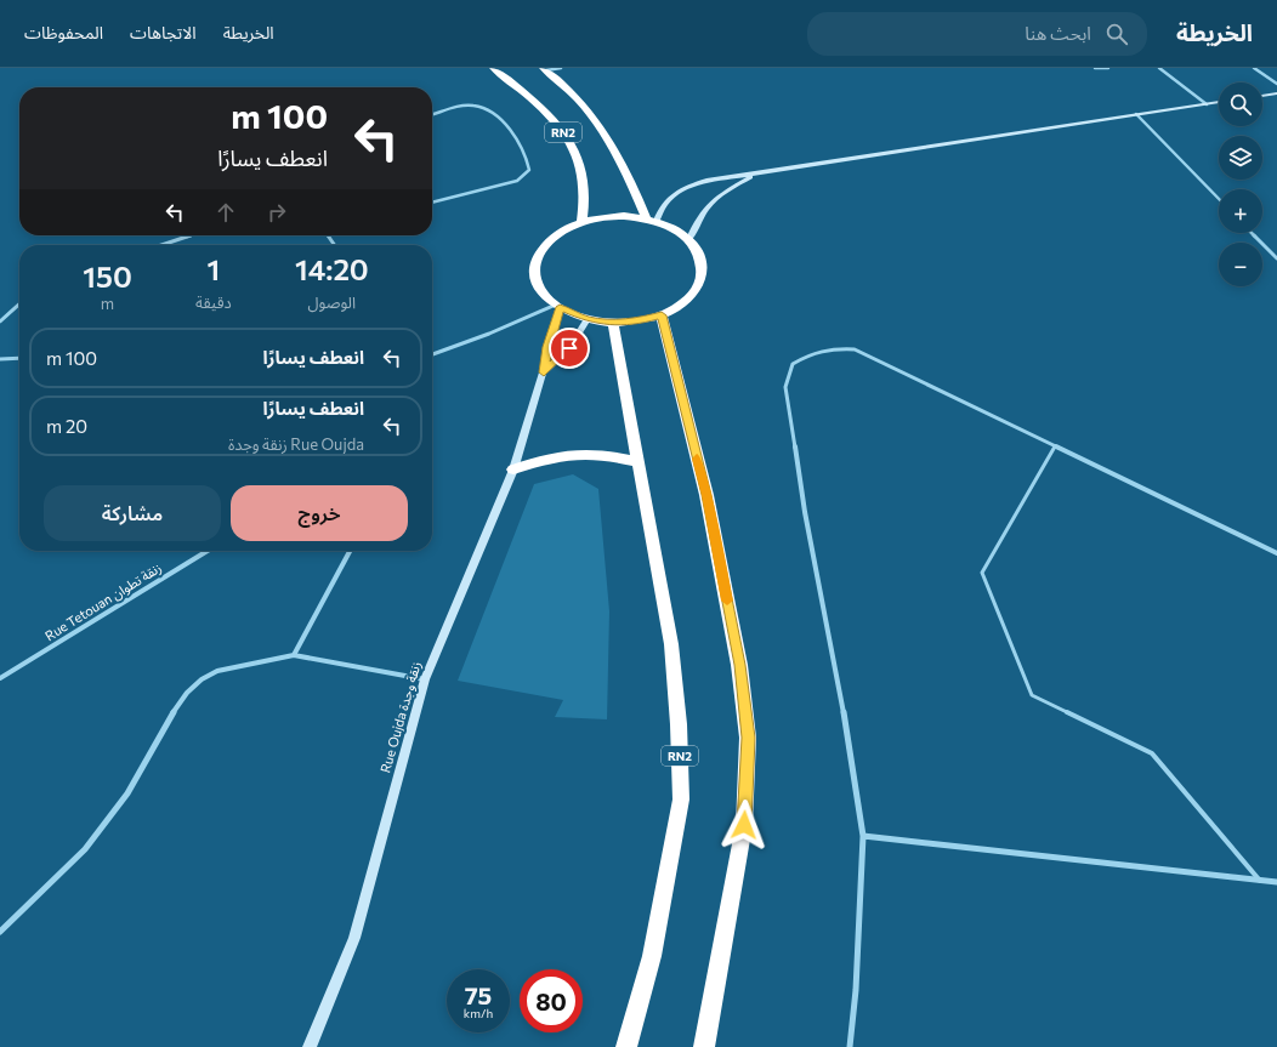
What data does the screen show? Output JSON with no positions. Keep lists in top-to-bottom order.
{
  "streets": {
    "highway": ["RN2"],
    "main road": ["Rue Oujda زنقة وجدة"],
    "street": ["Rue Tetouan زنقة تطوان"]
  },
  "crossings": [
    ["RN2", "Rue Oujda زنقة وجدة"]
  ],
  "page": {
    "header": "الخريطة",
    "search": "ابحث هنا",
    "nav": ["الخريطة", "الاتجاهات", "المحفوظات"],
    "map_buttons": ["+", "−"],
    "turn": ["100 m", "انعطف يسارًا"],
    "eta": [
      "14:20",
      "الوصول",
      "1",
      "دقيقة",
      "150",
      "m"
    ],
    "list": [
      {
        "name": "انعطف يسارًا",
        "value": "100 m"
      },
      {
        "name": "انعطف يسارًا",
        "note": "Rue Oujda زنقة وجدة",
        "value": "20 m"
      }
    ],
    "buttons": ["خروج", "مشاركة"],
    "speed": "75 km/h",
    "limit": "80"
  }
}
